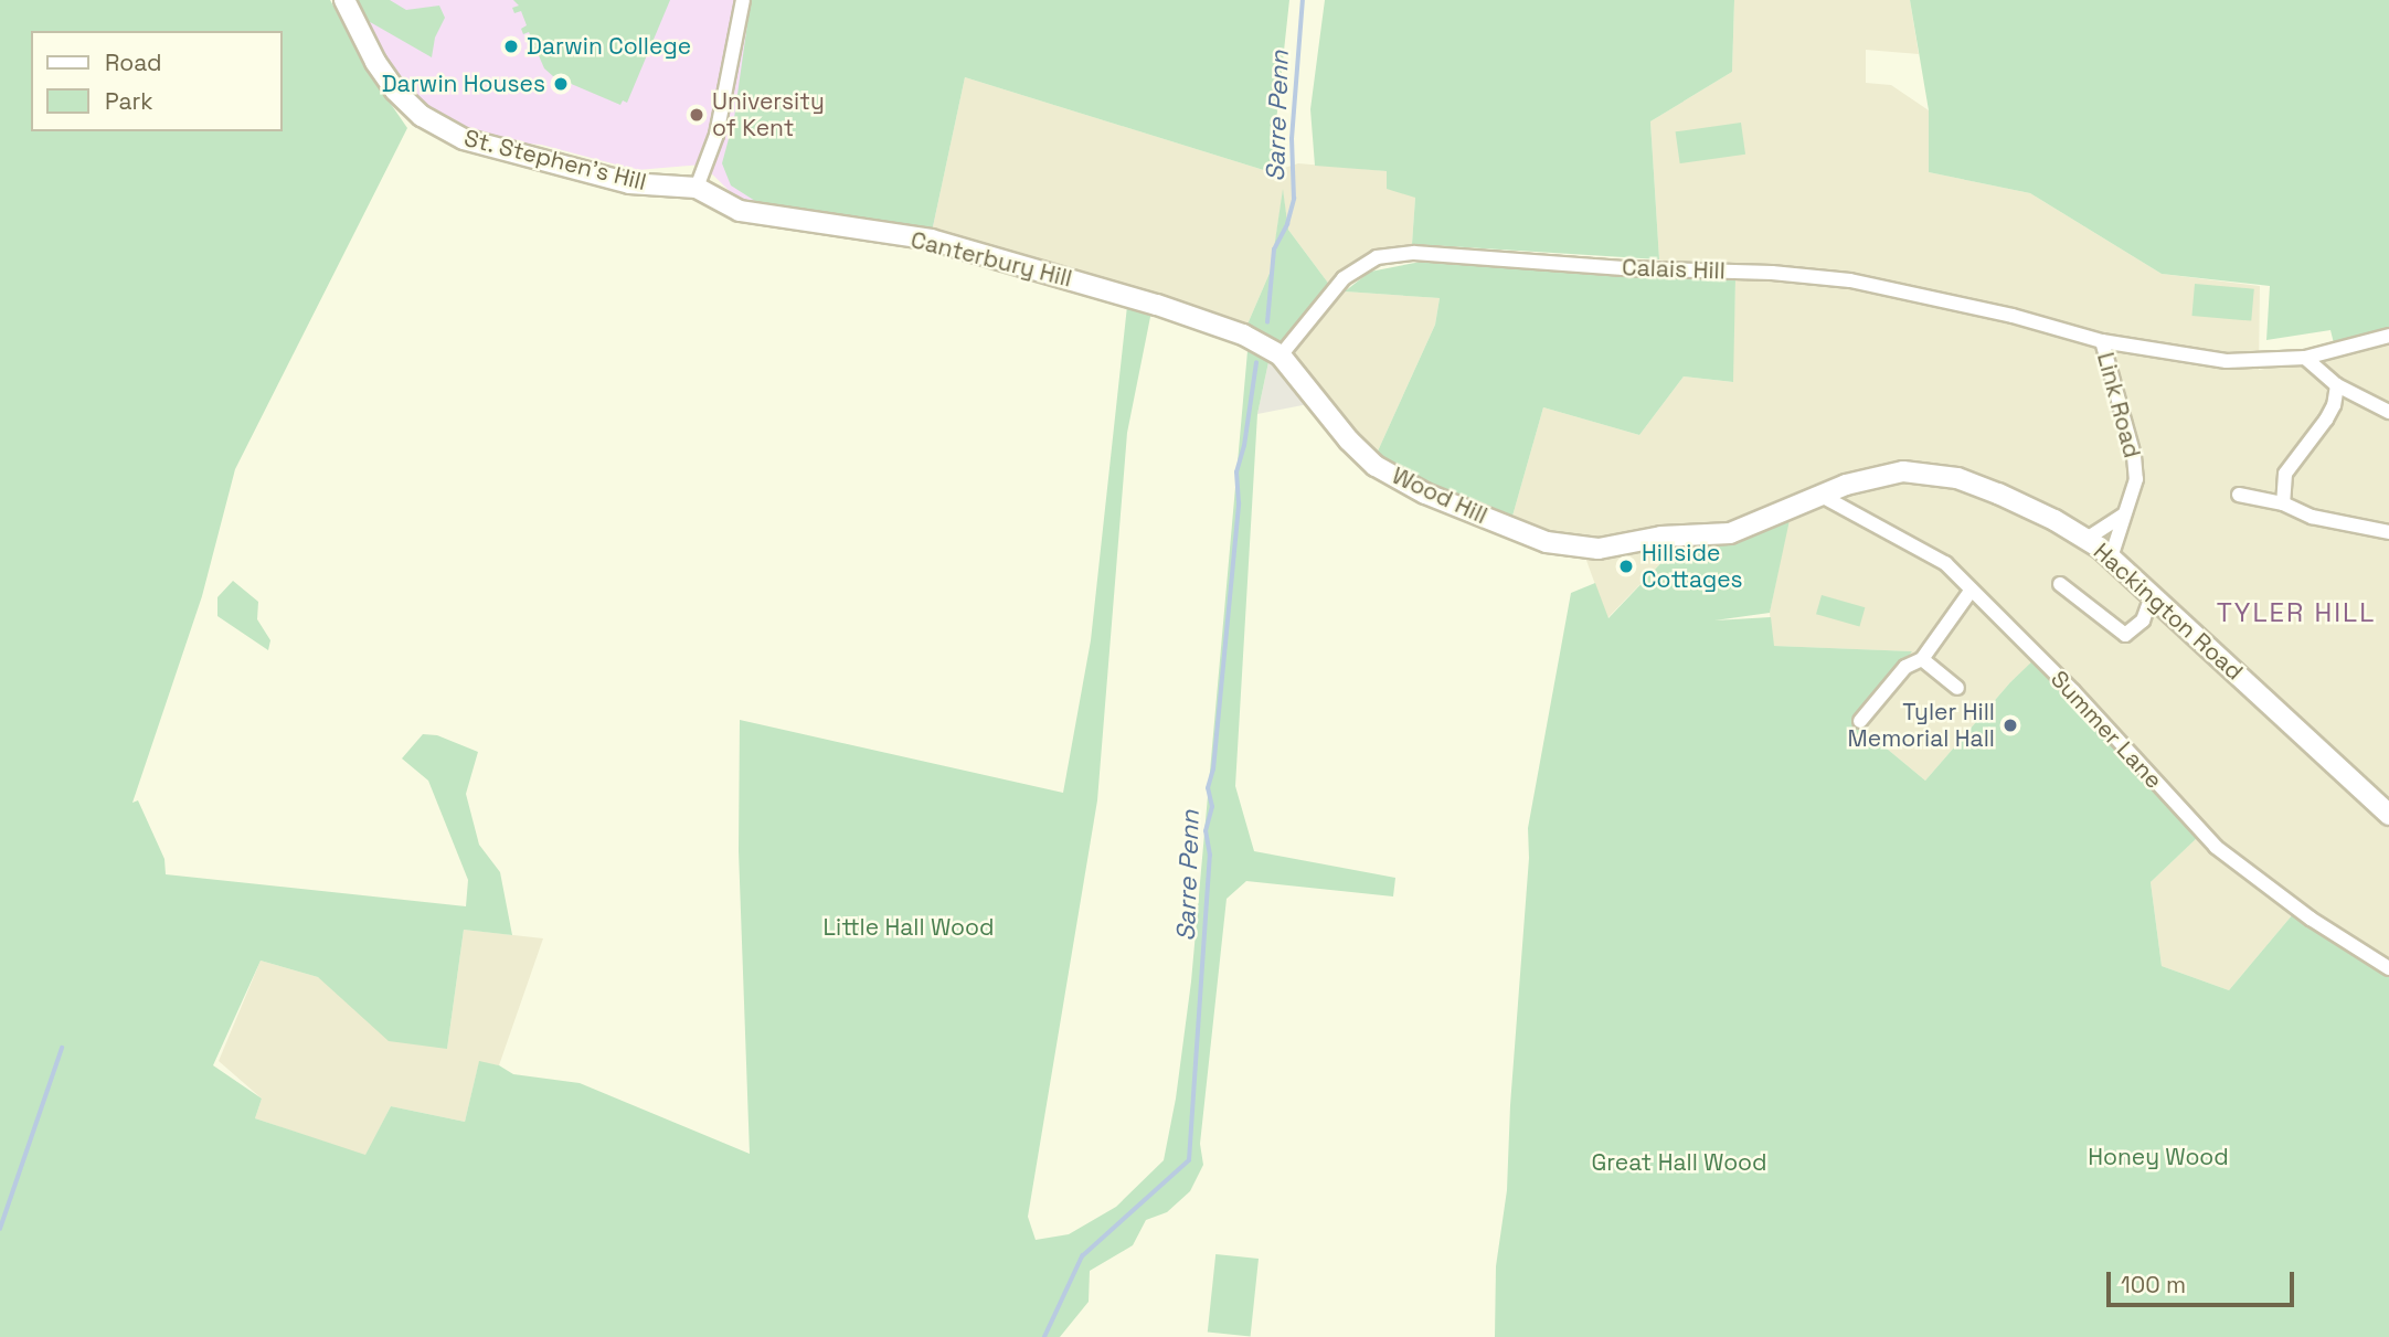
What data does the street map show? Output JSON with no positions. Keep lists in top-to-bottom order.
{
  "streets": {
    "street": [
      "St. Stephen's Hill",
      "Canterbury Hill",
      "Calais Hill",
      "Link Road",
      "Wood Hill",
      "Hackington Road",
      "Summer Lane"
    ]
  },
  "crossings": [
    ["St. Stephen's Hill", "Canterbury Hill"],
    ["Canterbury Hill", "Calais Hill"],
    ["Canterbury Hill", "Wood Hill"],
    ["Calais Hill", "Link Road"],
    ["Calais Hill", "Wood Hill"],
    ["Link Road", "Hackington Road"],
    ["Wood Hill", "Hackington Road"],
    ["Hackington Road", "Summer Lane"]
  ],
  "districts": ["TYLER HILL"],
  "water": ["Sarre Penn"],
  "parks": ["Little Hall Wood", "Honey Wood", "Great Hall Wood"],
  "places": [
    "Darwin College",
    "Darwin Houses",
    "University of Kent",
    "Hillside Cottages",
    "Tyler Hill Memorial Hall"
  ],
  "legend": ["Road", "Park"],
  "scale_bar": "100 m"
}
